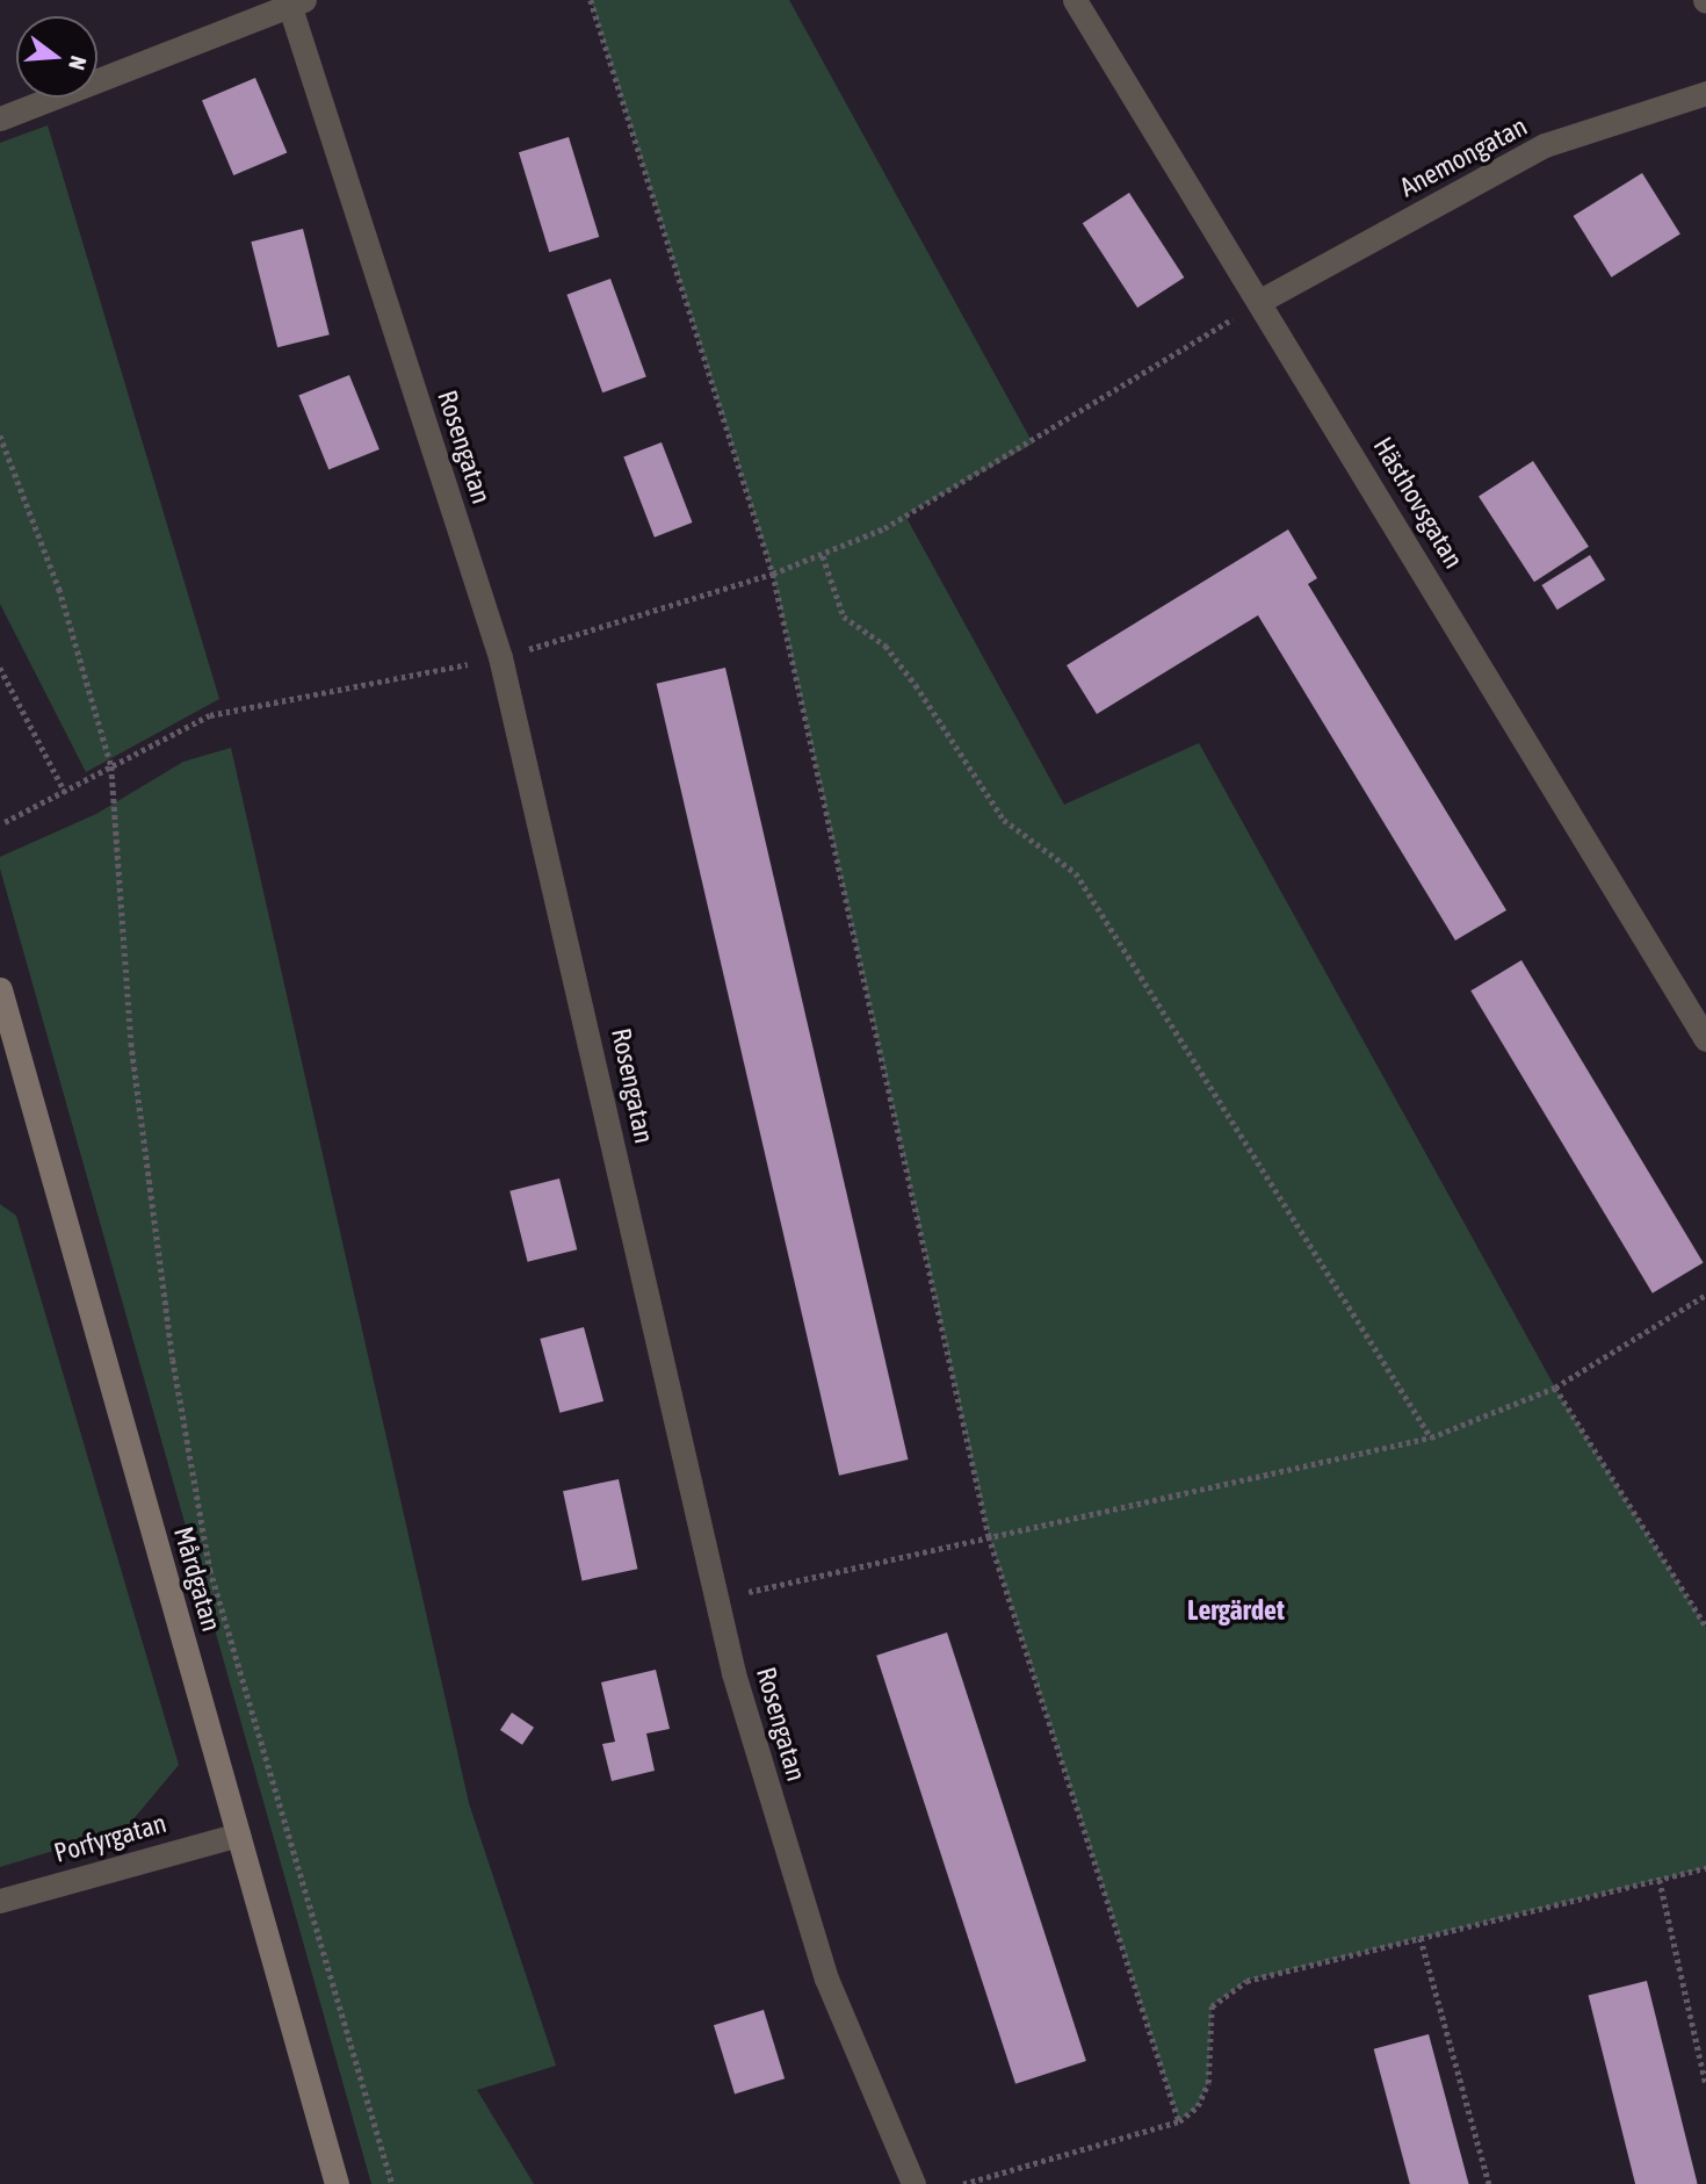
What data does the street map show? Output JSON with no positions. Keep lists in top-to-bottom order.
{
  "streets": {
    "street": [
      "Anemongatan",
      "Rosengatan",
      "Hästhovsgatan",
      "Mårdgatan",
      "Porfyrgatan"
    ]
  },
  "crossings": [
    ["Anemongatan", "Hästhovsgatan"],
    ["Mårdgatan", "Porfyrgatan"]
  ],
  "districts": ["Lergärdet"],
  "north": "right"
}
